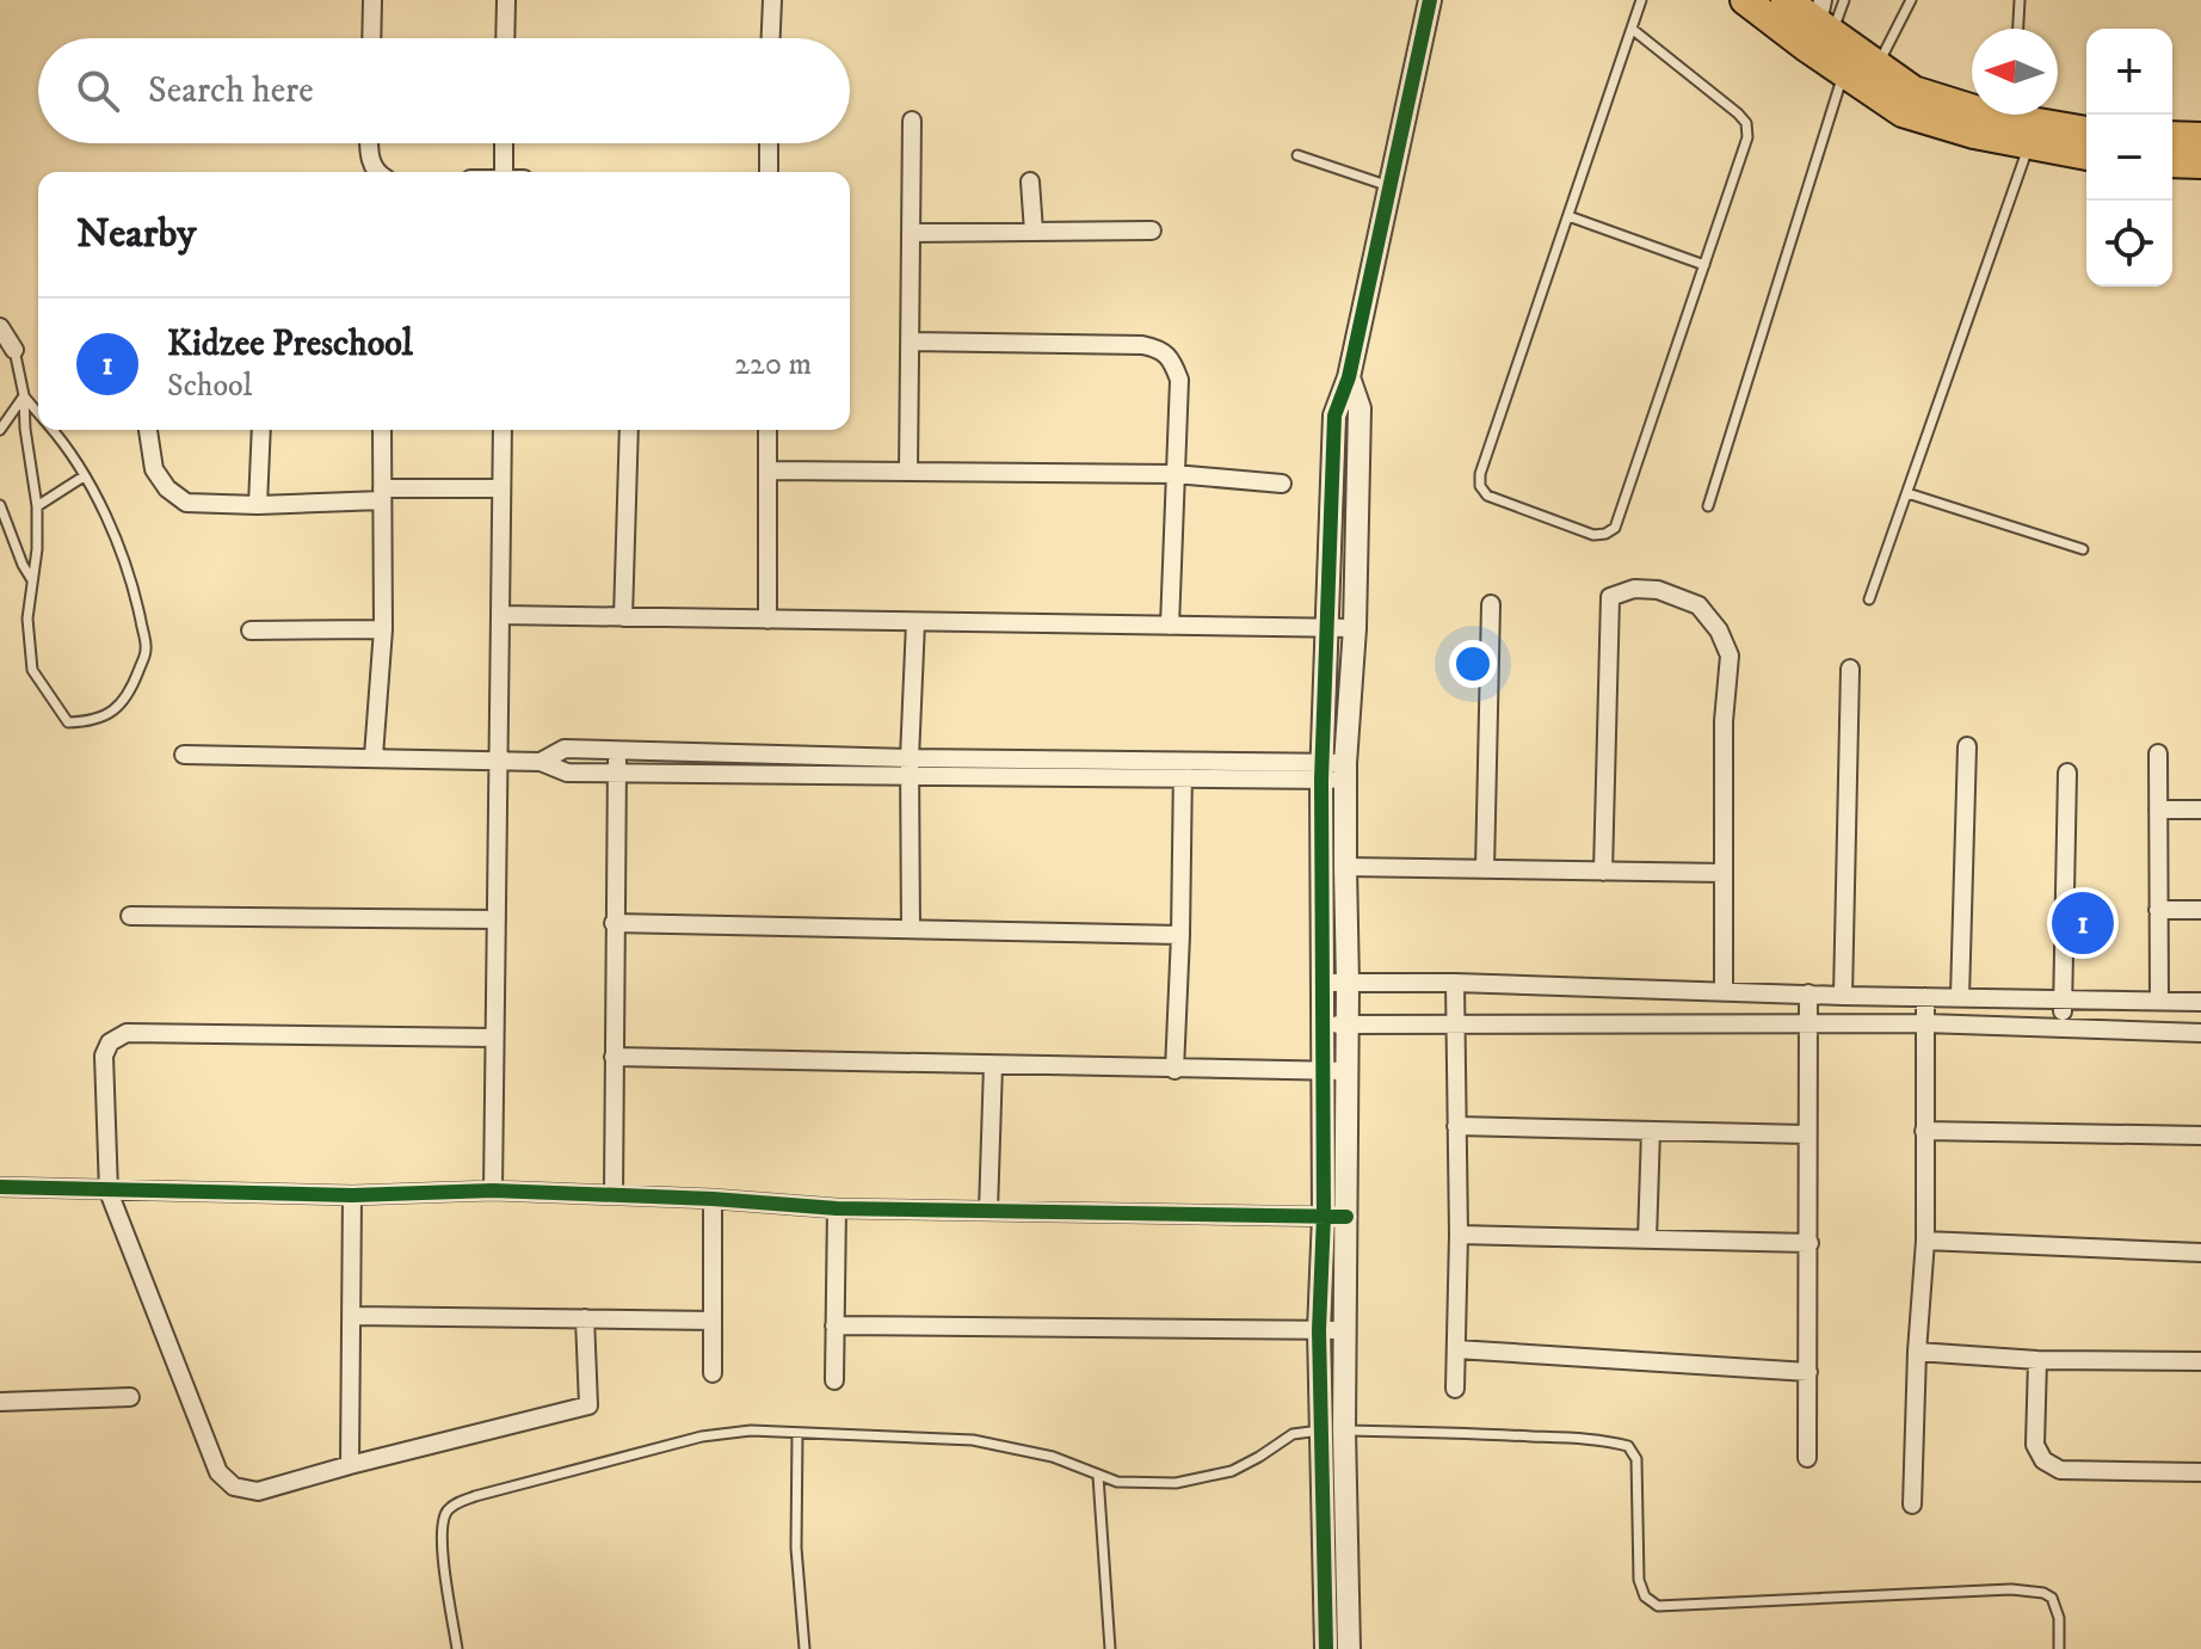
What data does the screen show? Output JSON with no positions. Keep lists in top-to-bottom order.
{
  "north": "left",
  "page": {
    "map_buttons": ["+", "−"],
    "search": "Search here",
    "heading": "Nearby",
    "list": [
      {
        "mark": "1",
        "name": "Kidzee Preschool",
        "note": "School",
        "value": "220 m"
      }
    ],
    "pins": "1"
  }
}
